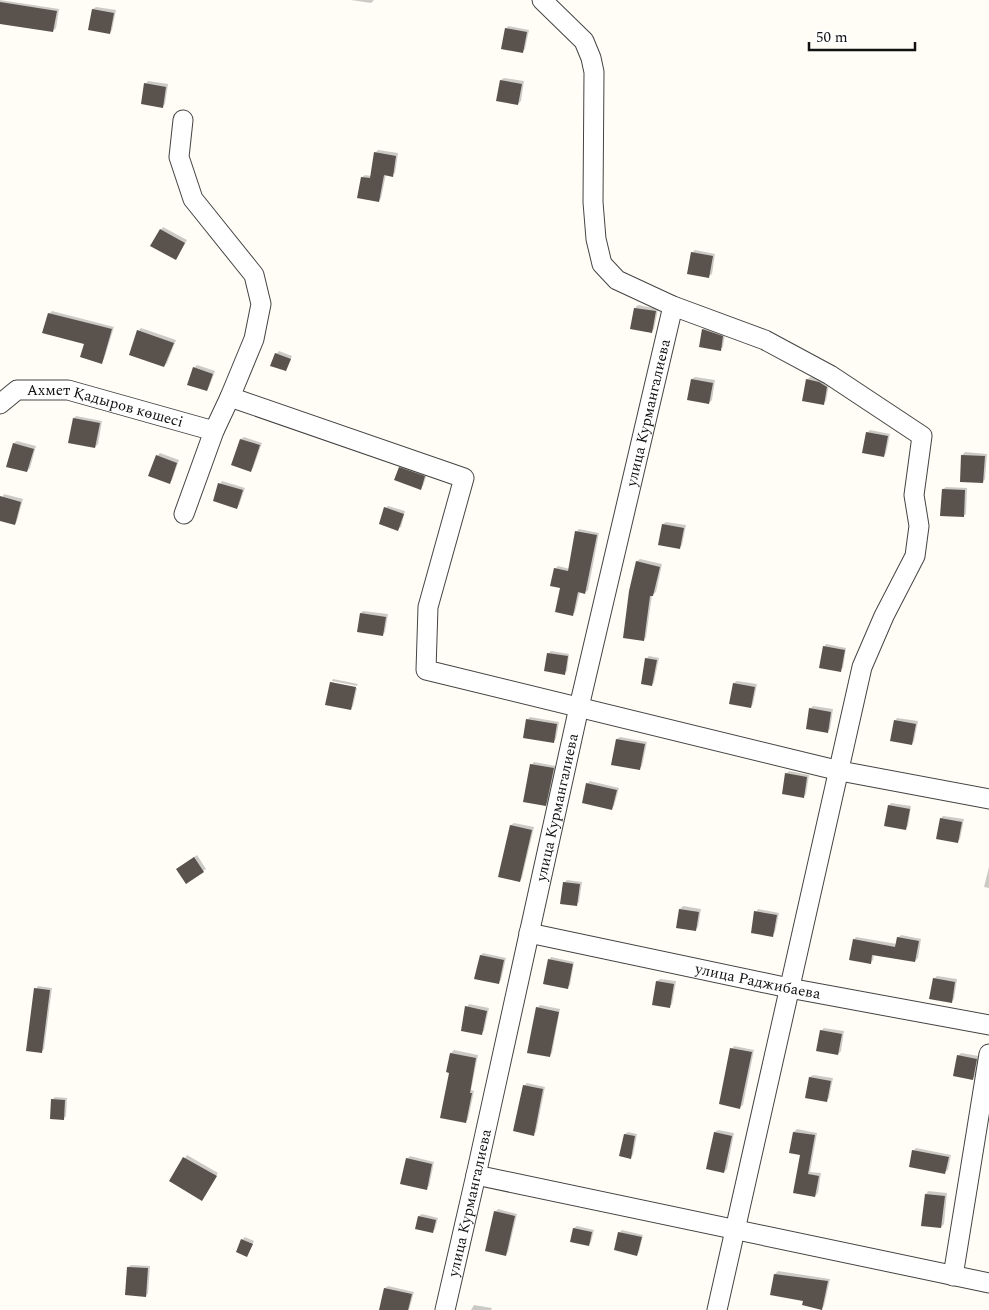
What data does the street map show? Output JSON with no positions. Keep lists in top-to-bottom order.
{
  "streets": {
    "street": ["Ахмет Қадыров көшесі", "улица Курмангалиева", "улица Раджибаева"]
  },
  "crossings": [
    ["улица Курмангалиева", "улица Раджибаева"]
  ],
  "scale_bar": "50 m"
}
